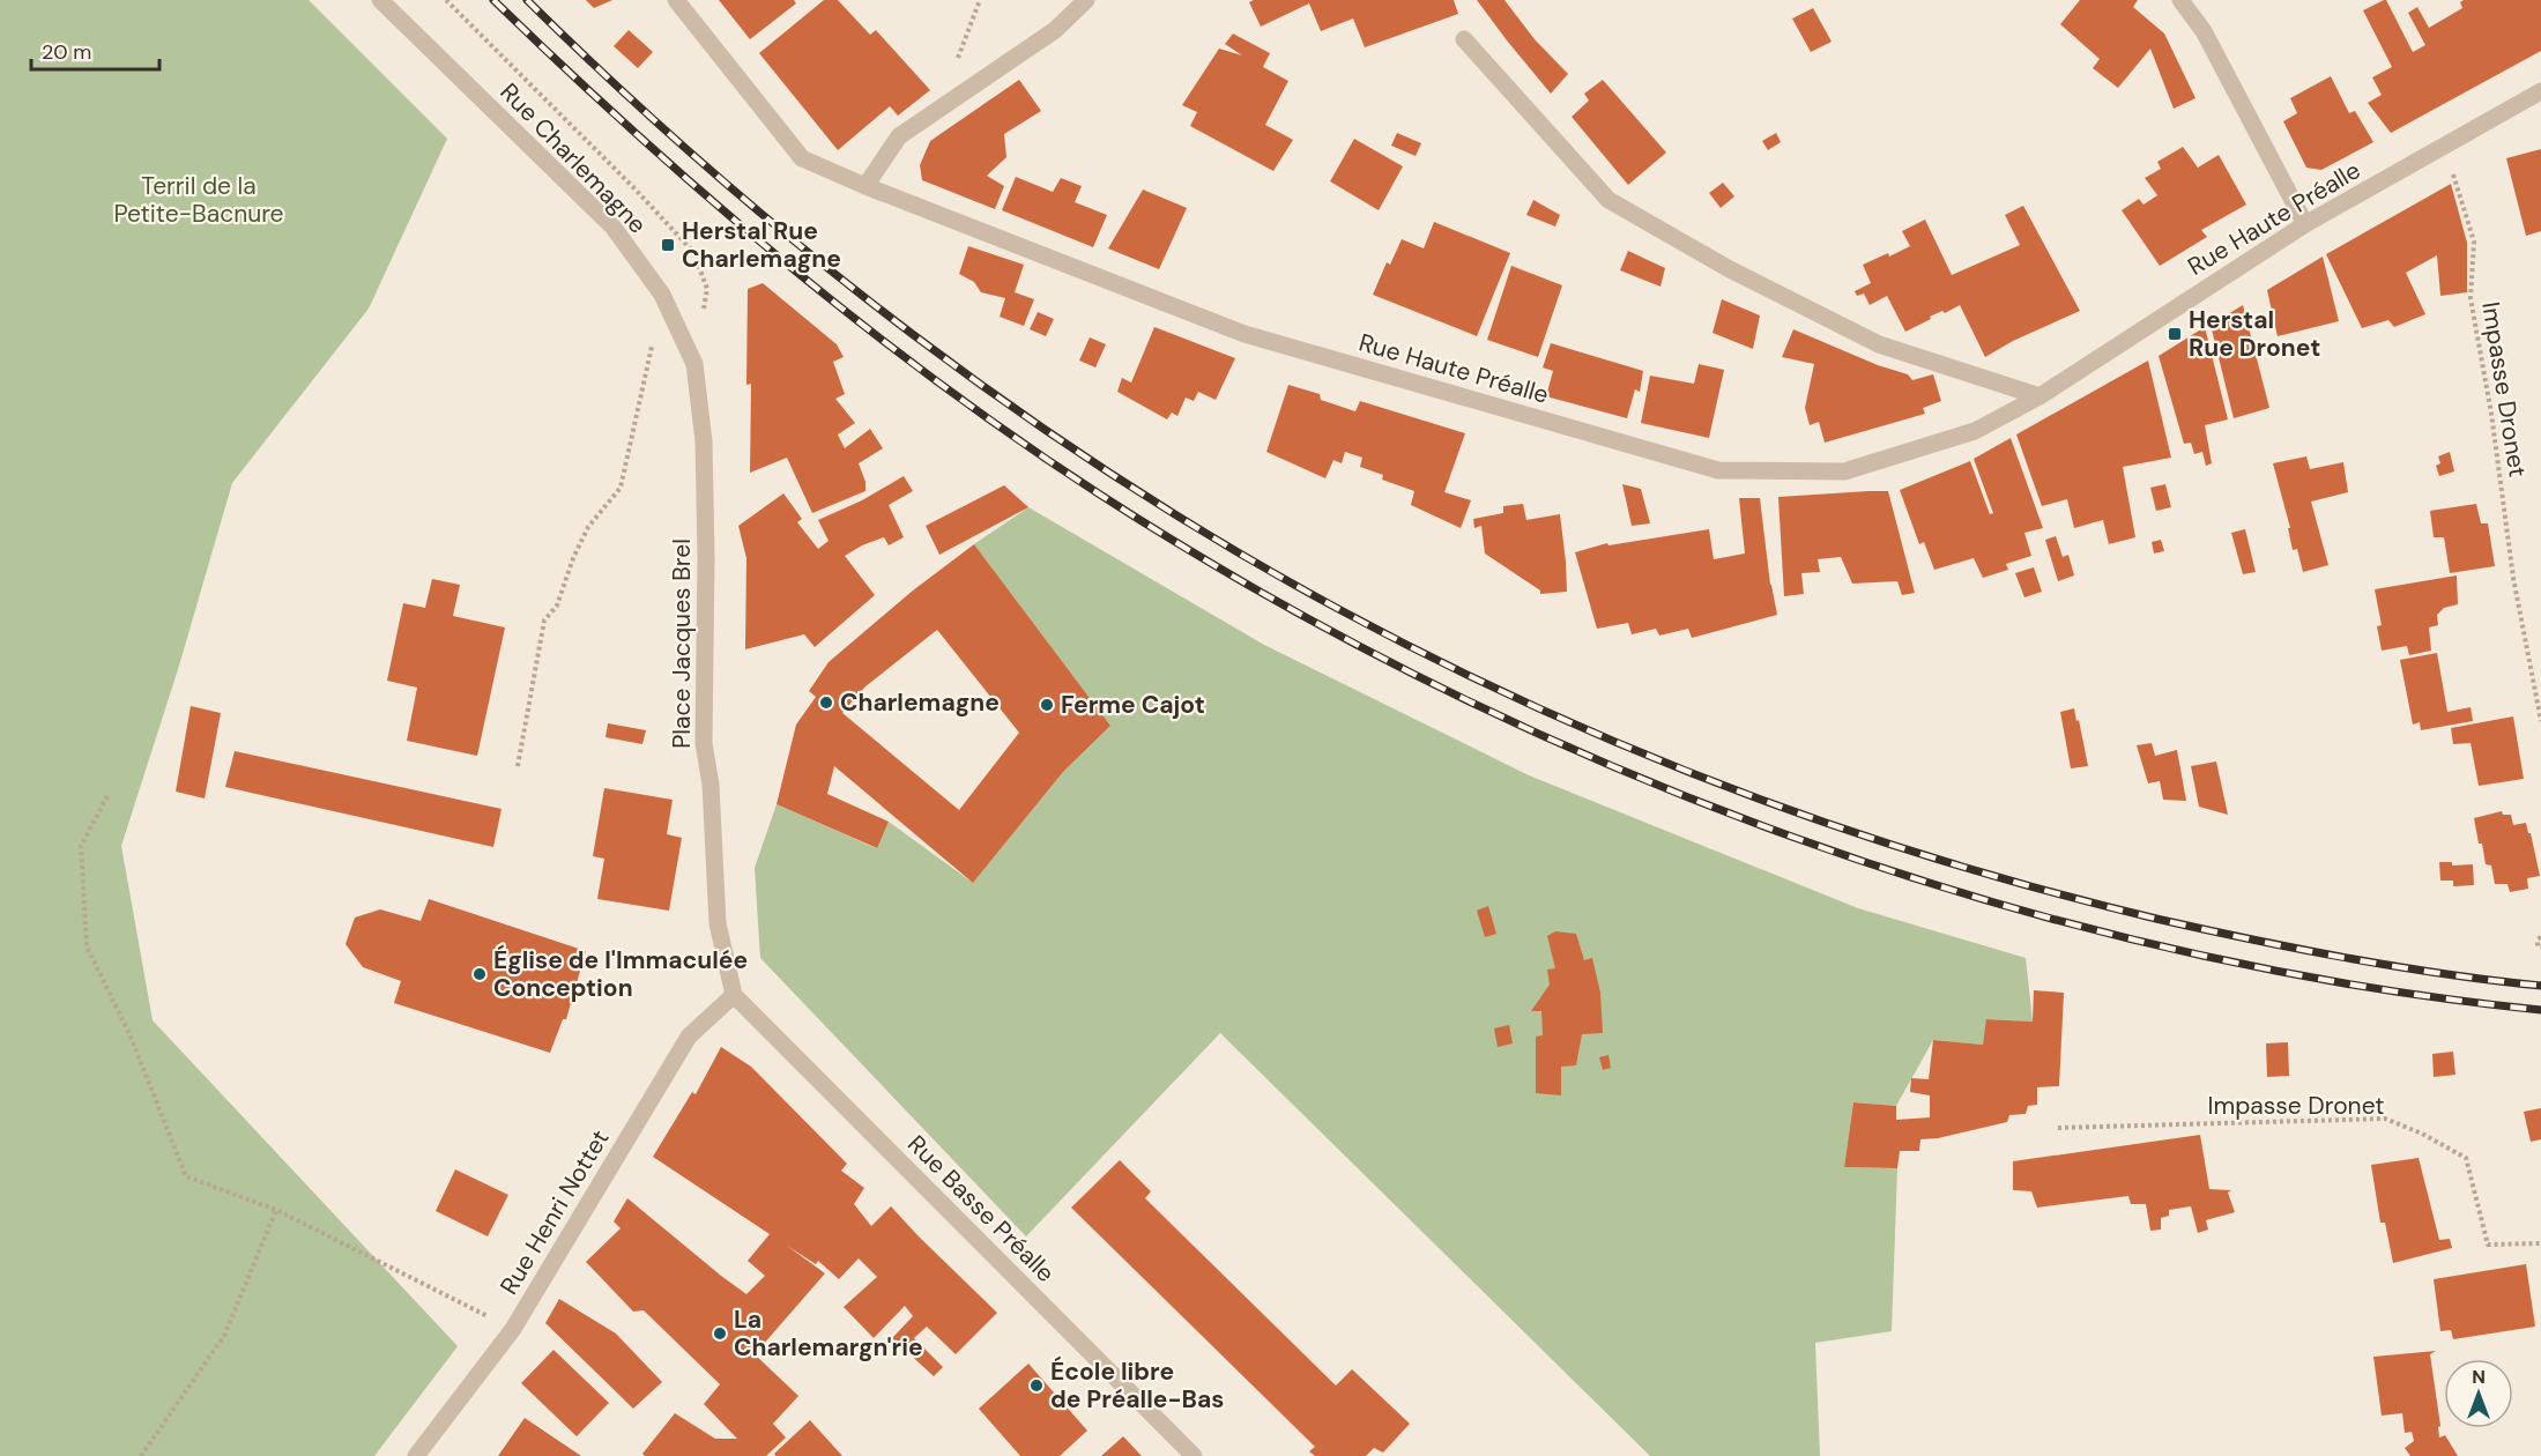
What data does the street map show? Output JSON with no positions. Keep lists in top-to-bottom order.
{
  "streets": {
    "street": [
      "Rue Charlemagne",
      "Rue Haute Préalle",
      "Place Jacques Brel",
      "Rue Basse Préalle",
      "Rue Henri Nottet"
    ],
    "path": ["Impasse Dronet"]
  },
  "crossings": [
    ["Rue Charlemagne", "Place Jacques Brel"],
    ["Rue Haute Préalle", "Impasse Dronet"],
    ["Place Jacques Brel", "Rue Basse Préalle"],
    ["Place Jacques Brel", "Rue Henri Nottet"],
    ["Rue Basse Préalle", "Rue Henri Nottet"]
  ],
  "parks": ["Terril de la Petite-Bacnure"],
  "places": {
    "transit": ["Herstal Rue Charlemagne", "Herstal Rue Dronet"],
    "other": [
      "Charlemagne",
      "Ferme Cajot",
      "Église de l'Immaculée Conception",
      "La Charlemargn'rie",
      "École libre de Préalle-Bas"
    ]
  },
  "scale_bar": "20 m",
  "north": "top"
}
